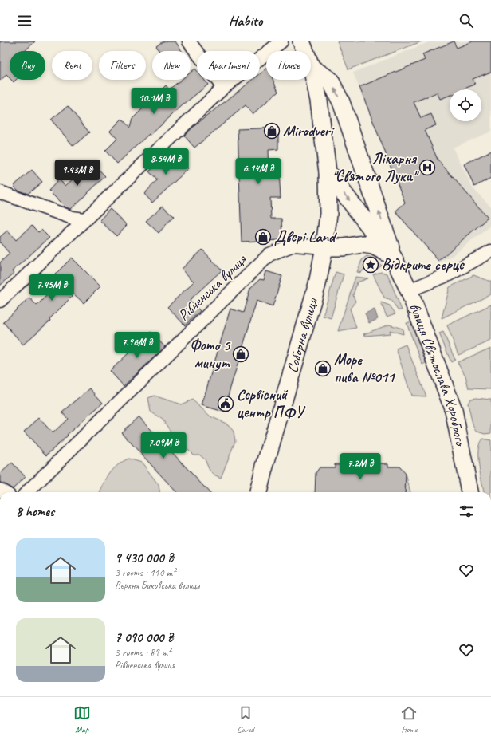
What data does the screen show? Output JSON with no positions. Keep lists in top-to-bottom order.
{
  "streets": {
    "main road": ["Соборна вулиця", "вулиця Святослава Хороброго"],
    "street": ["Рівненська вулиця"]
  },
  "crossings": [
    ["Рівненська вулиця", "Соборна вулиця"]
  ],
  "places": {
    "shop": [
      "Mirodveri",
      "Двері Land",
      "Фото 5 минут",
      "Море пива №011"
    ],
    "hospital": ["Лікарня \"Святого Луки\""],
    "place": ["Відкрите серце"],
    "public building": ["Cервісний центр ПФУ"]
  },
  "page": {
    "header": "Habito",
    "chip": [
      "Buy",
      "Rent",
      "Filters",
      "New",
      "Apartment",
      "House"
    ],
    "price": [
      "10.1M ₴",
      "8.54M ₴",
      "6.14M ₴",
      "9.43M ₴",
      "7.45M ₴",
      "7.96M ₴",
      "7.09M ₴",
      "7.2M ₴"
    ],
    "heading": "8 homes",
    "list": [
      {
        "name": "9 430 000 ₴",
        "note": "3 rooms · 110 m² · Верхня Биковська вулиця"
      },
      {
        "name": "7 090 000 ₴",
        "note": "3 rooms · 89 m² · Рівненська вулиця"
      }
    ],
    "tabs": ["Map", "Saved", "Home"]
  }
}
